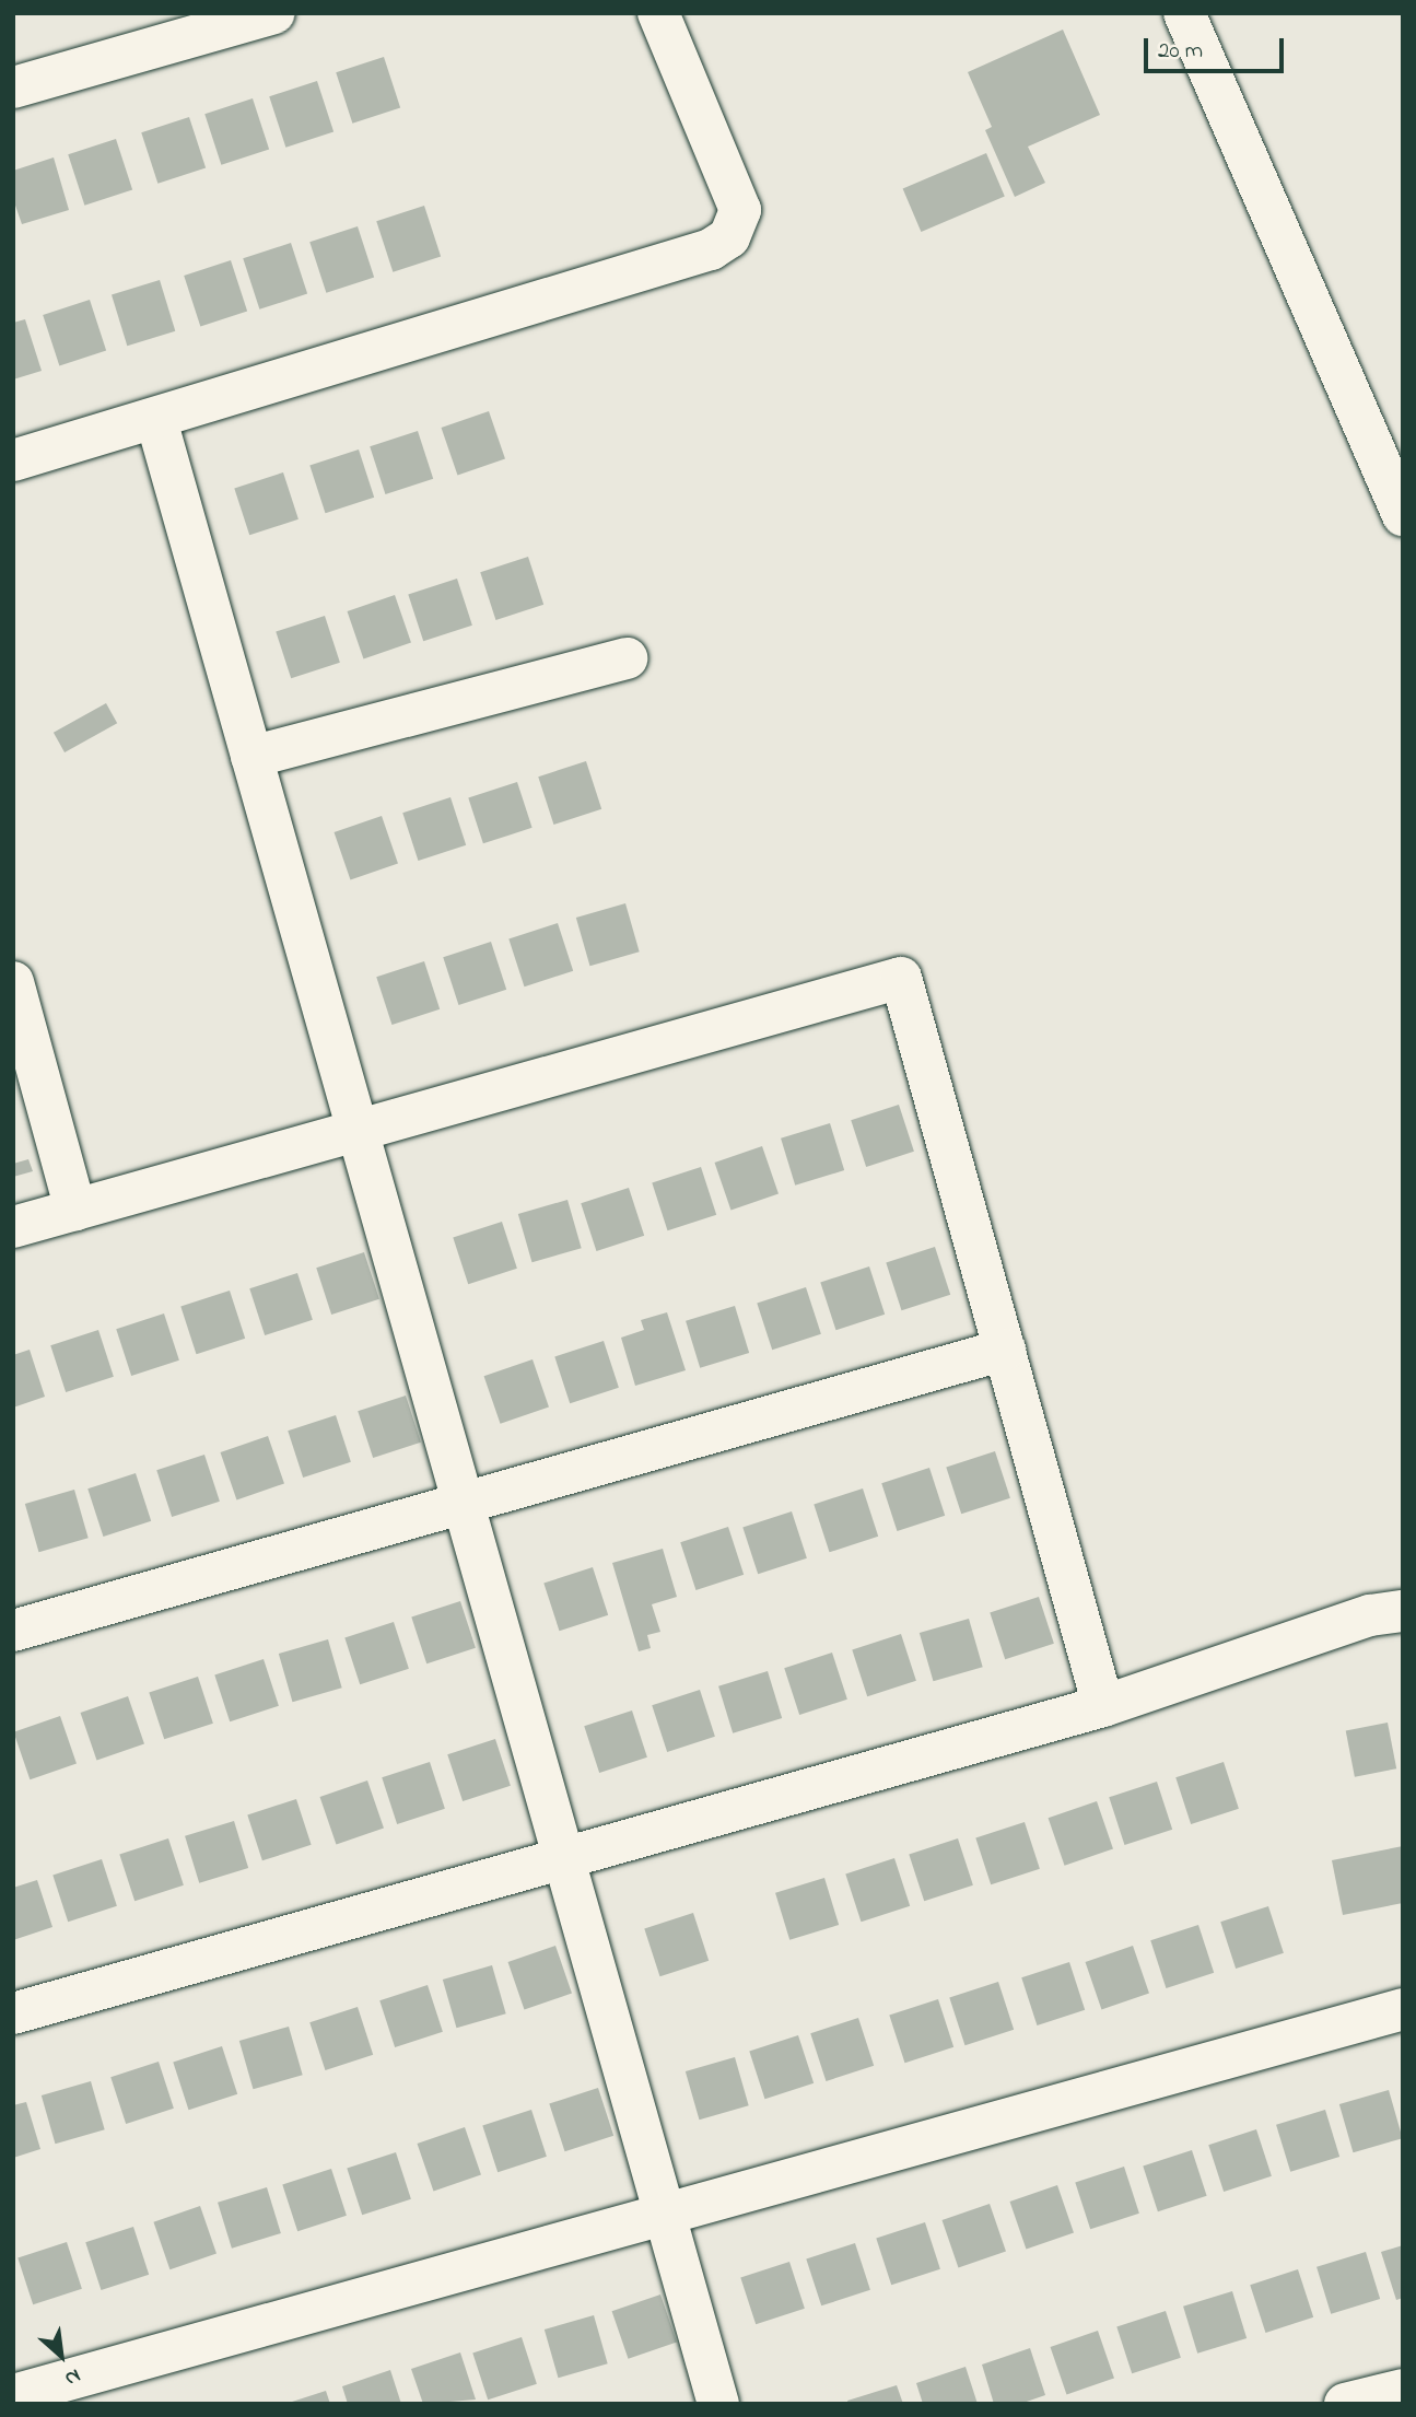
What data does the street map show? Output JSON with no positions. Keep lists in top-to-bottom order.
{
  "scale_bar": "20 m",
  "north": "bottom right"
}
